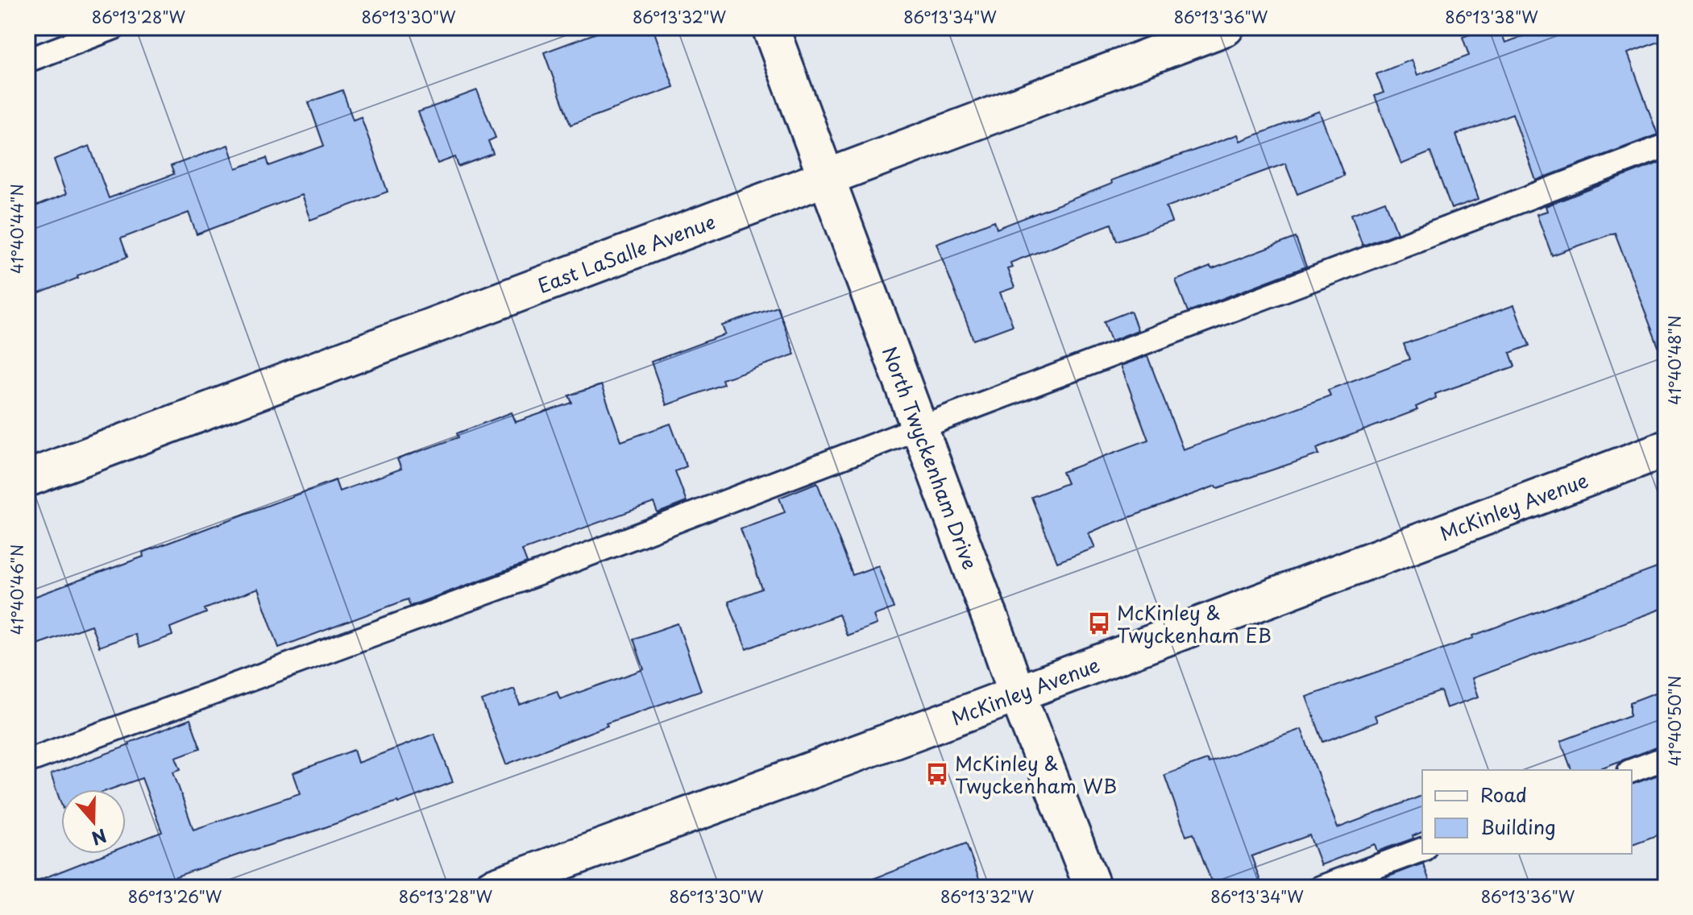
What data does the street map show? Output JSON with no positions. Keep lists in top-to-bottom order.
{
  "streets": {
    "street": ["East LaSalle Avenue", "North Twyckenham Drive", "McKinley Avenue"]
  },
  "crossings": [
    ["East LaSalle Avenue", "North Twyckenham Drive"],
    ["North Twyckenham Drive", "McKinley Avenue"]
  ],
  "places": {
    "bus stop": ["McKinley & Twyckenham EB", "McKinley & Twyckenham WB"]
  },
  "legend": ["Road", "Building"],
  "north": "bottom",
  "coordinates": [
    "86°13'28\"W",
    "86°13'30\"W",
    "86°13'32\"W",
    "86°13'34\"W",
    "86°13'36\"W",
    "86°13'38\"W",
    "41°40'44\"N",
    "41°40'48\"N",
    "41°40'46\"N",
    "41°40'50\"N",
    "86°13'26\"W"
  ]
}
